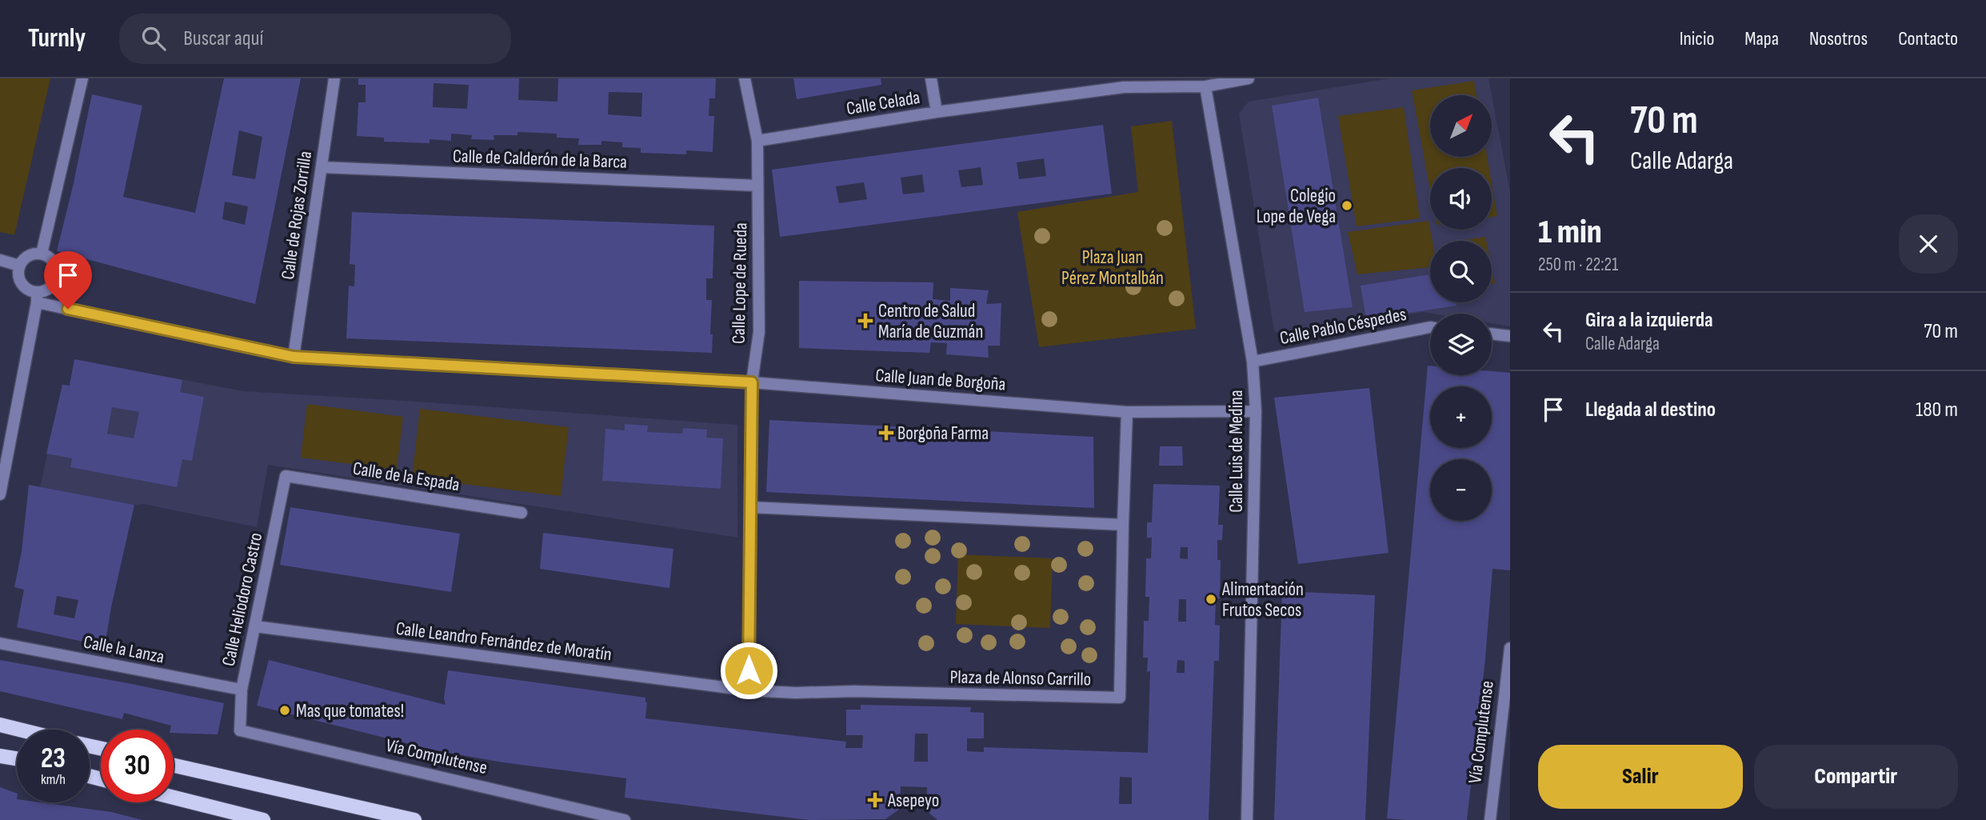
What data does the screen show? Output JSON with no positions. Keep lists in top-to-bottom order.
{
  "streets": {
    "street": [
      "Calle Celada",
      "Calle de Calderón de la Barca",
      "Calle de Rojas Zorrilla",
      "Calle Lope de Rueda",
      "Calle Pablo Céspedes",
      "Calle Juan de Borgoña",
      "Calle Luis de Medina",
      "Calle de la Espada",
      "Calle Heliodoro Castro",
      "Calle Leandro Fernández de Moratín",
      "Calle la Lanza",
      "Plaza de Alonso Carrillo",
      "Vía Complutense"
    ]
  },
  "crossings": [
    ["Calle Celada", "Calle Lope de Rueda"],
    ["Calle Celada", "Calle Luis de Medina"],
    ["Calle de Calderón de la Barca", "Calle de Rojas Zorrilla"],
    ["Calle de Calderón de la Barca", "Calle Lope de Rueda"],
    ["Calle de Rojas Zorrilla", "Calle Juan de Borgoña"],
    ["Calle Lope de Rueda", "Calle Juan de Borgoña"],
    ["Calle Lope de Rueda", "Calle Leandro Fernández de Moratín"],
    ["Calle Lope de Rueda", "Plaza de Alonso Carrillo"],
    ["Calle Pablo Céspedes", "Calle Luis de Medina"],
    ["Calle Juan de Borgoña", "Calle Luis de Medina"],
    ["Calle Juan de Borgoña", "Plaza de Alonso Carrillo"],
    ["Calle de la Espada", "Calle Heliodoro Castro"],
    ["Calle Heliodoro Castro", "Calle Leandro Fernández de Moratín"],
    ["Calle Heliodoro Castro", "Calle la Lanza"],
    ["Calle Heliodoro Castro", "Vía Complutense"],
    ["Calle Leandro Fernández de Moratín", "Plaza de Alonso Carrillo"]
  ],
  "parks": ["Plaza Juan Pérez Montalbán"],
  "places": {
    "other": ["Colegio Lope de Vega", "Alimentación Frutos Secos", "Mas que tomates!"],
    "health": ["Centro de Salud María de Guzmán", "Borgoña Farma", "Asepeyo"]
  },
  "north": "top right",
  "page": {
    "header": "Turnly",
    "search": "Buscar aquí",
    "nav": [
      "Inicio",
      "Mapa",
      "Nosotros",
      "Contacto"
    ],
    "turn": ["70 m", "Calle Adarga"],
    "map_buttons": ["+", "−"],
    "heading": ["1 min", "250 m · 22:21"],
    "list": [
      {
        "name": "Gira a la izquierda",
        "note": "Calle Adarga",
        "value": "70 m"
      },
      {
        "name": "Llegada al destino",
        "value": "180 m"
      }
    ],
    "speed": "23 km/h",
    "limit": "30",
    "buttons": ["Salir", "Compartir"]
  }
}
